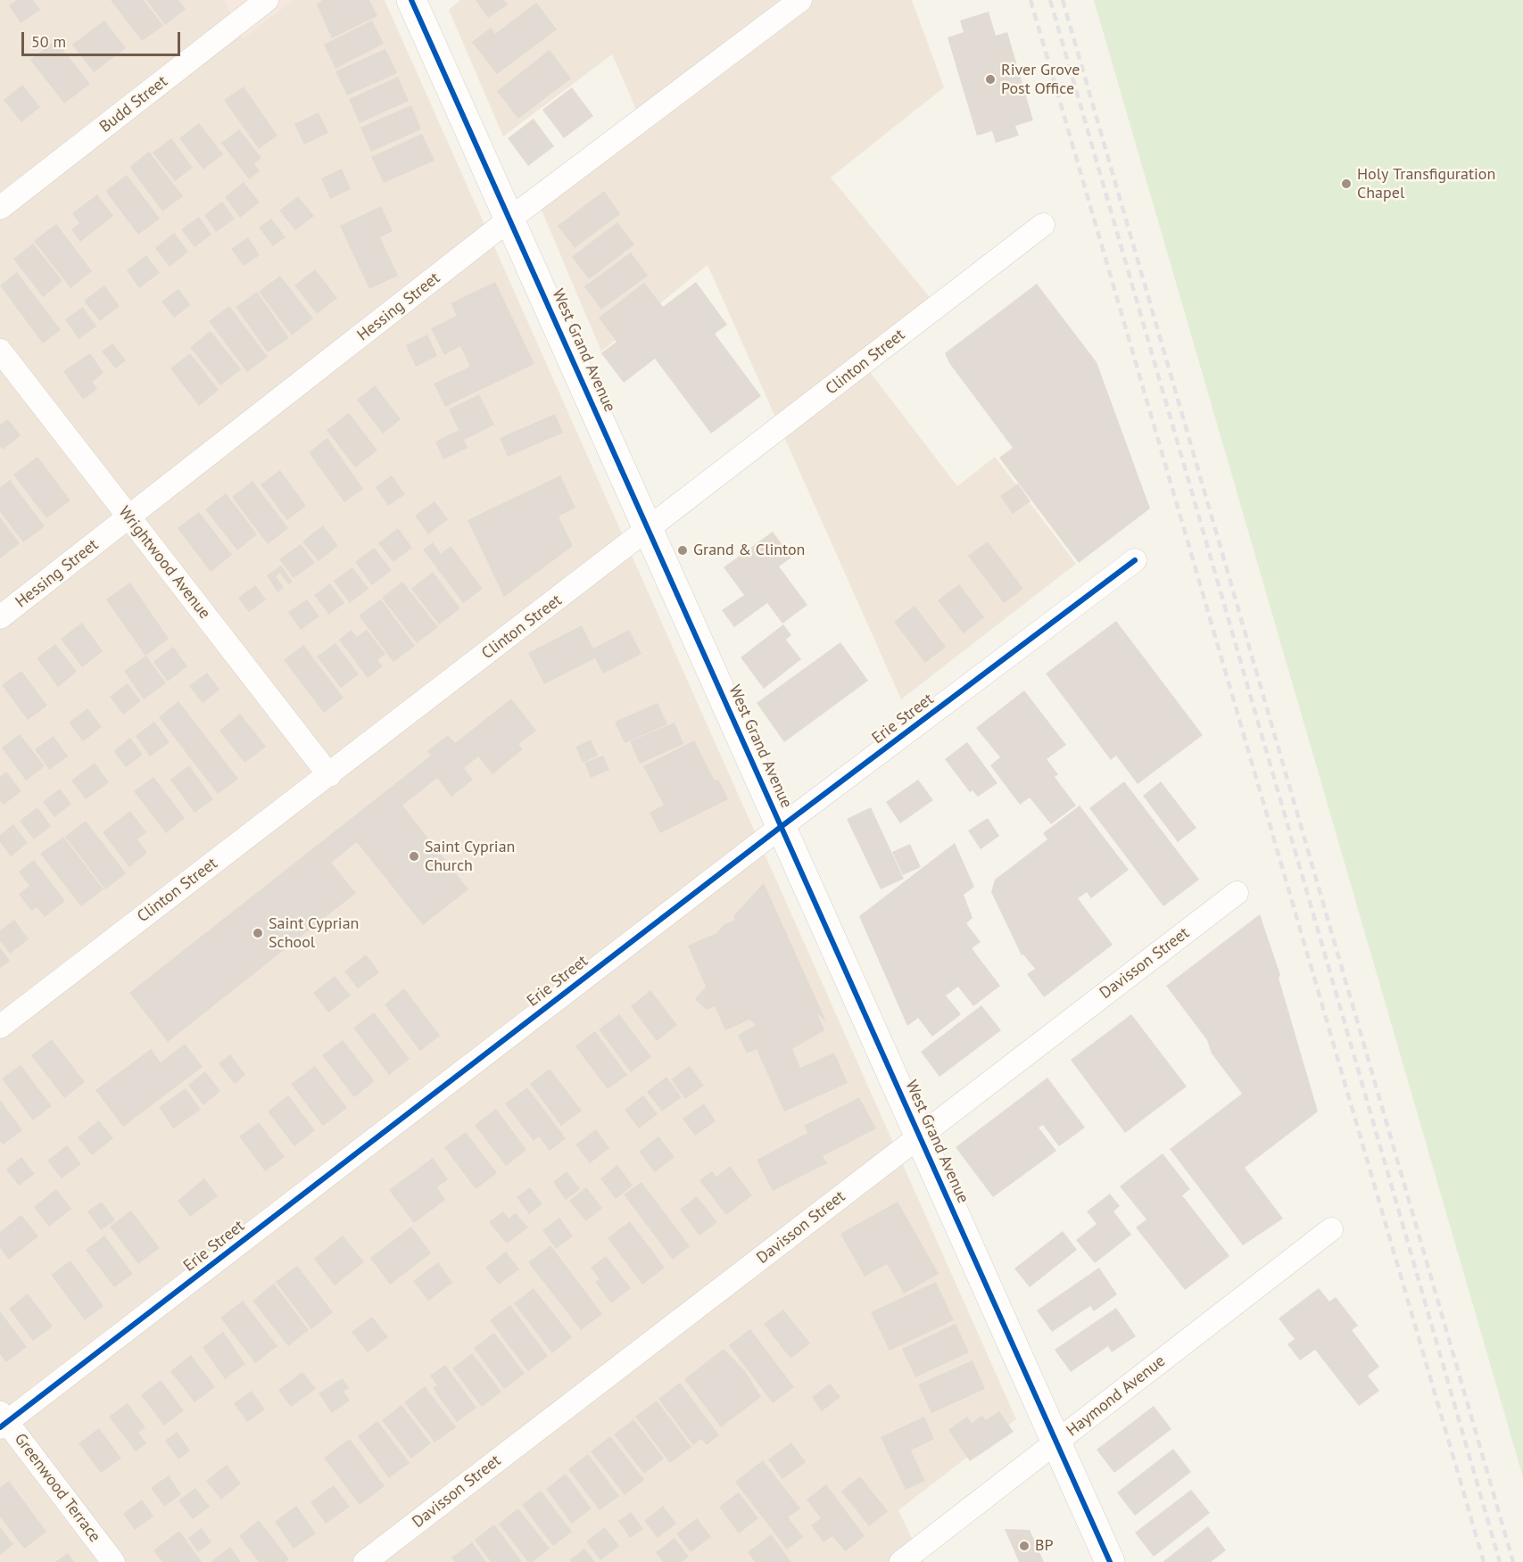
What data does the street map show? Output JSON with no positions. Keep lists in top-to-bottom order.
{
  "streets": {
    "main road": ["West Grand Avenue"],
    "street": [
      "Budd Street",
      "Hessing Street",
      "Clinton Street",
      "Wrightwood Avenue",
      "Erie Street",
      "Davisson Street",
      "Haymond Avenue",
      "Greenwood Terrace"
    ]
  },
  "crossings": [
    ["Hessing Street", "West Grand Avenue"],
    ["Hessing Street", "Wrightwood Avenue"],
    ["West Grand Avenue", "Clinton Street"],
    ["West Grand Avenue", "Erie Street"],
    ["West Grand Avenue", "Davisson Street"],
    ["West Grand Avenue", "Haymond Avenue"],
    ["Clinton Street", "Wrightwood Avenue"],
    ["Erie Street", "Greenwood Terrace"]
  ],
  "places": [
    "River Grove Post Office",
    "Holy Transfiguration Chapel",
    "Grand & Clinton",
    "Saint Cyprian Church",
    "Saint Cyprian School",
    "BP"
  ],
  "scale_bar": "50 m"
}
